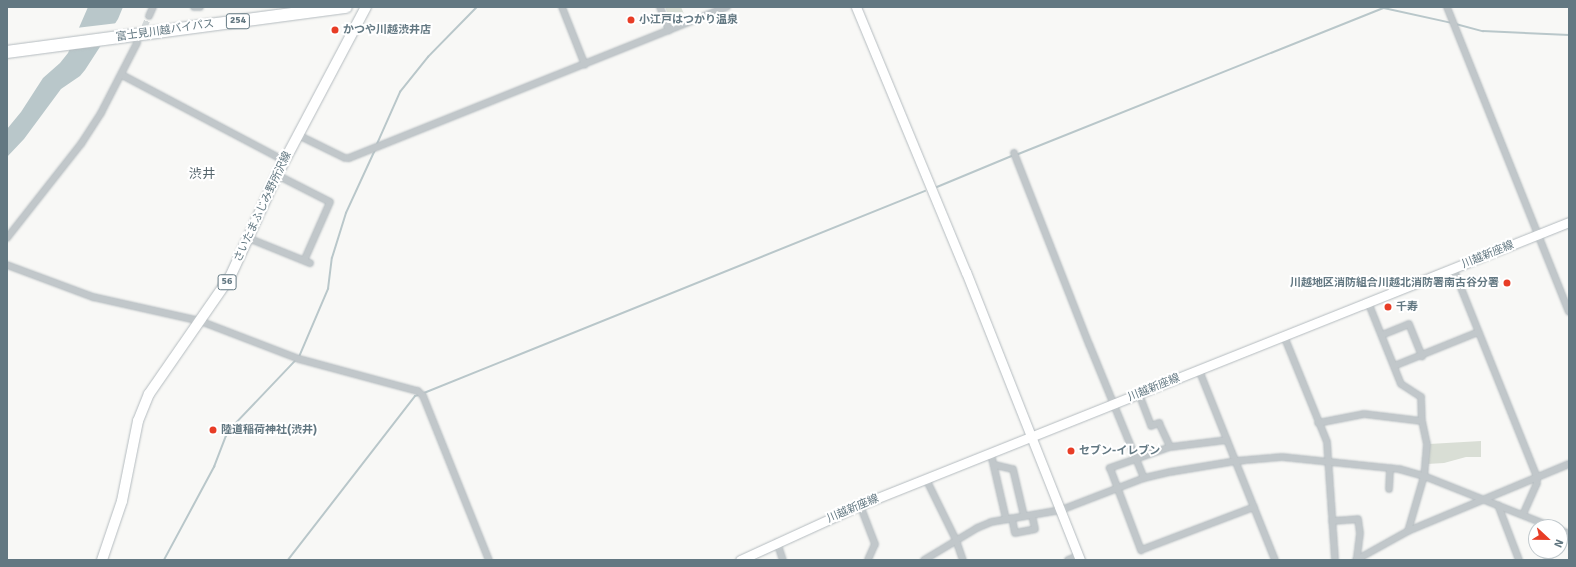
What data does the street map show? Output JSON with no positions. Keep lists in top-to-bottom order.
{
  "streets": {
    "highway": ["254", "富士見川越バイパス"],
    "main road": ["さいたまふじみ野所沢線", "川越新座線", "56"]
  },
  "districts": ["渋井"],
  "places": [
    "小江戸はつかり温泉",
    "かつや川越渋井店",
    "川越地区消防組合川越北消防署南古谷分署",
    "千寿",
    "陸道稲荷神社(渋井)",
    "セブン-イレブン"
  ],
  "north": "right"
}
